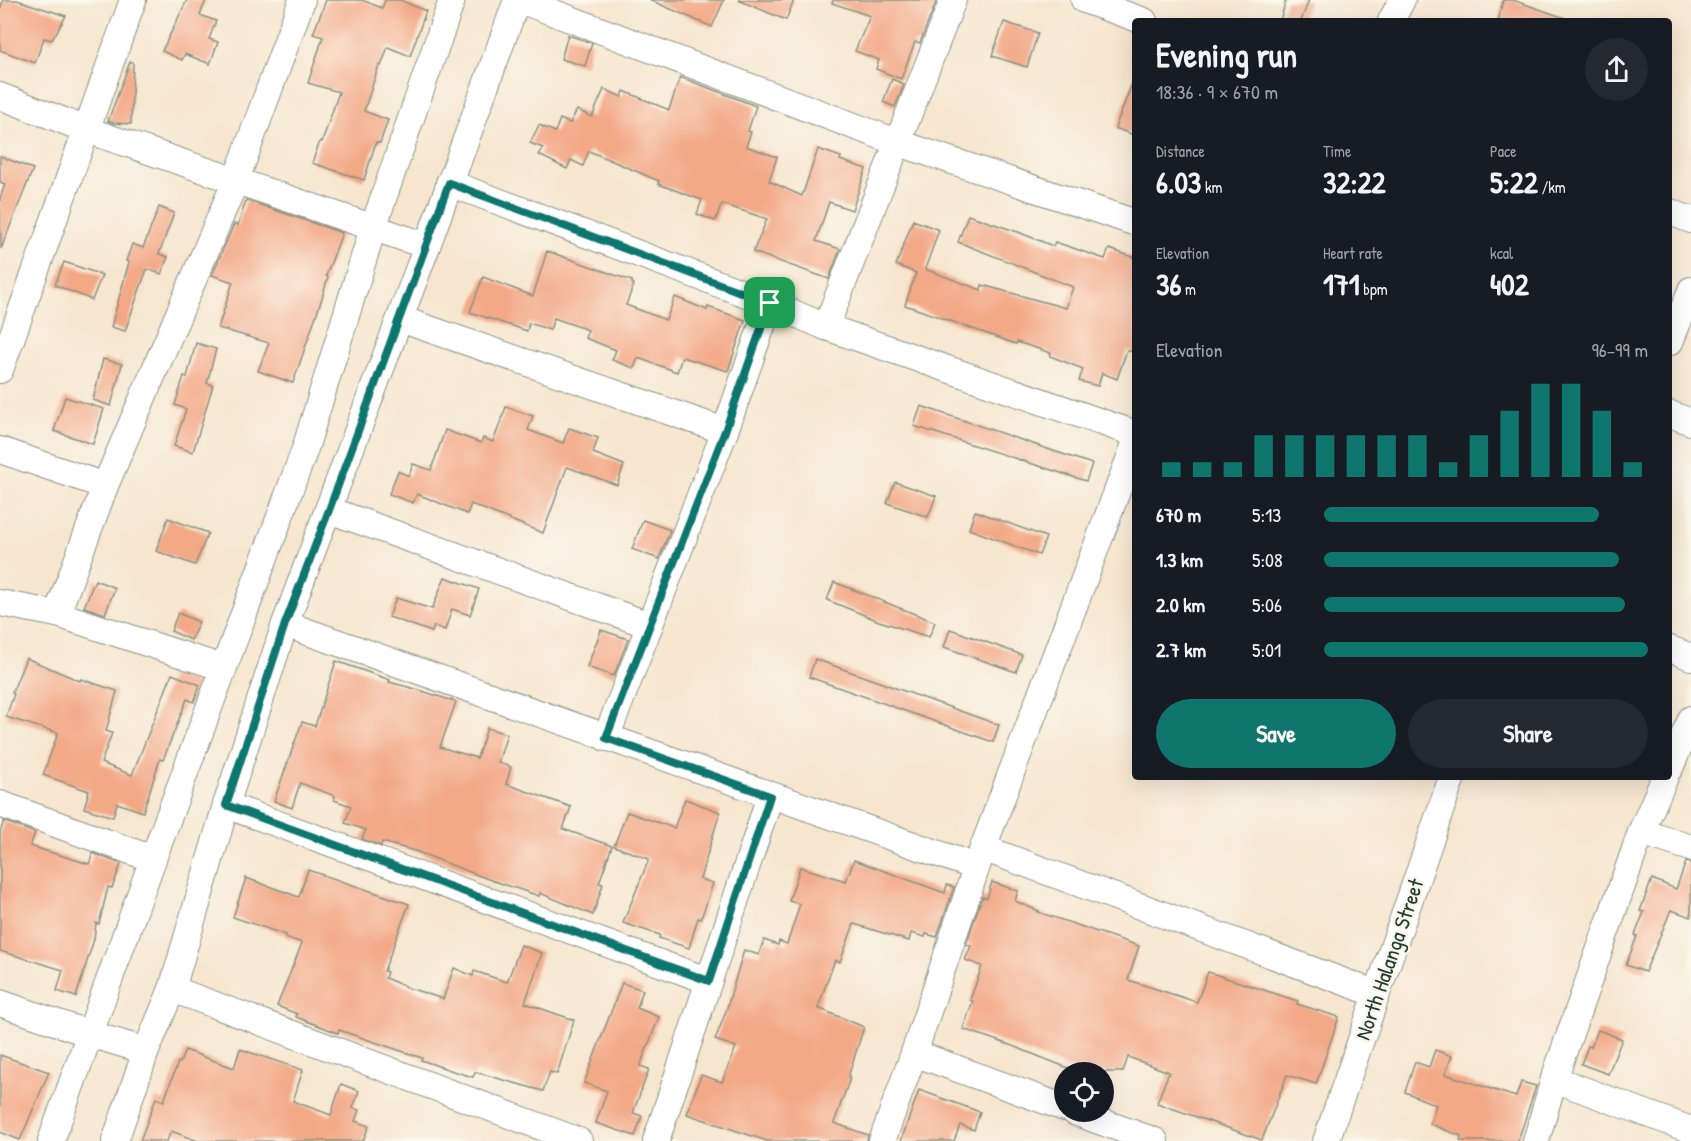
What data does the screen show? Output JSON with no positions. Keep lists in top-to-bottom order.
{
  "streets": {
    "street": ["North Halanga Street"]
  },
  "page": {
    "heading": ["Evening run", "18:36 · 9 × 670 m"],
    "stats": [
      ["Distance", "6.03 km"],
      ["Time", "32:22"],
      ["Pace", "5:22 /km"],
      ["Elevation", "36 m"],
      ["Heart rate", "171 bpm"],
      ["kcal", "402"]
    ],
    "chart": ["Elevation", "96–99 m"],
    "list": [
      {
        "name": "670 m",
        "note": "5:13"
      },
      {
        "name": "1.3 km",
        "note": "5:08"
      },
      {
        "name": "2.0 km",
        "note": "5:06"
      },
      {
        "name": "2.7 km",
        "note": "5:01"
      }
    ],
    "buttons": ["Save", "Share"]
  }
}
